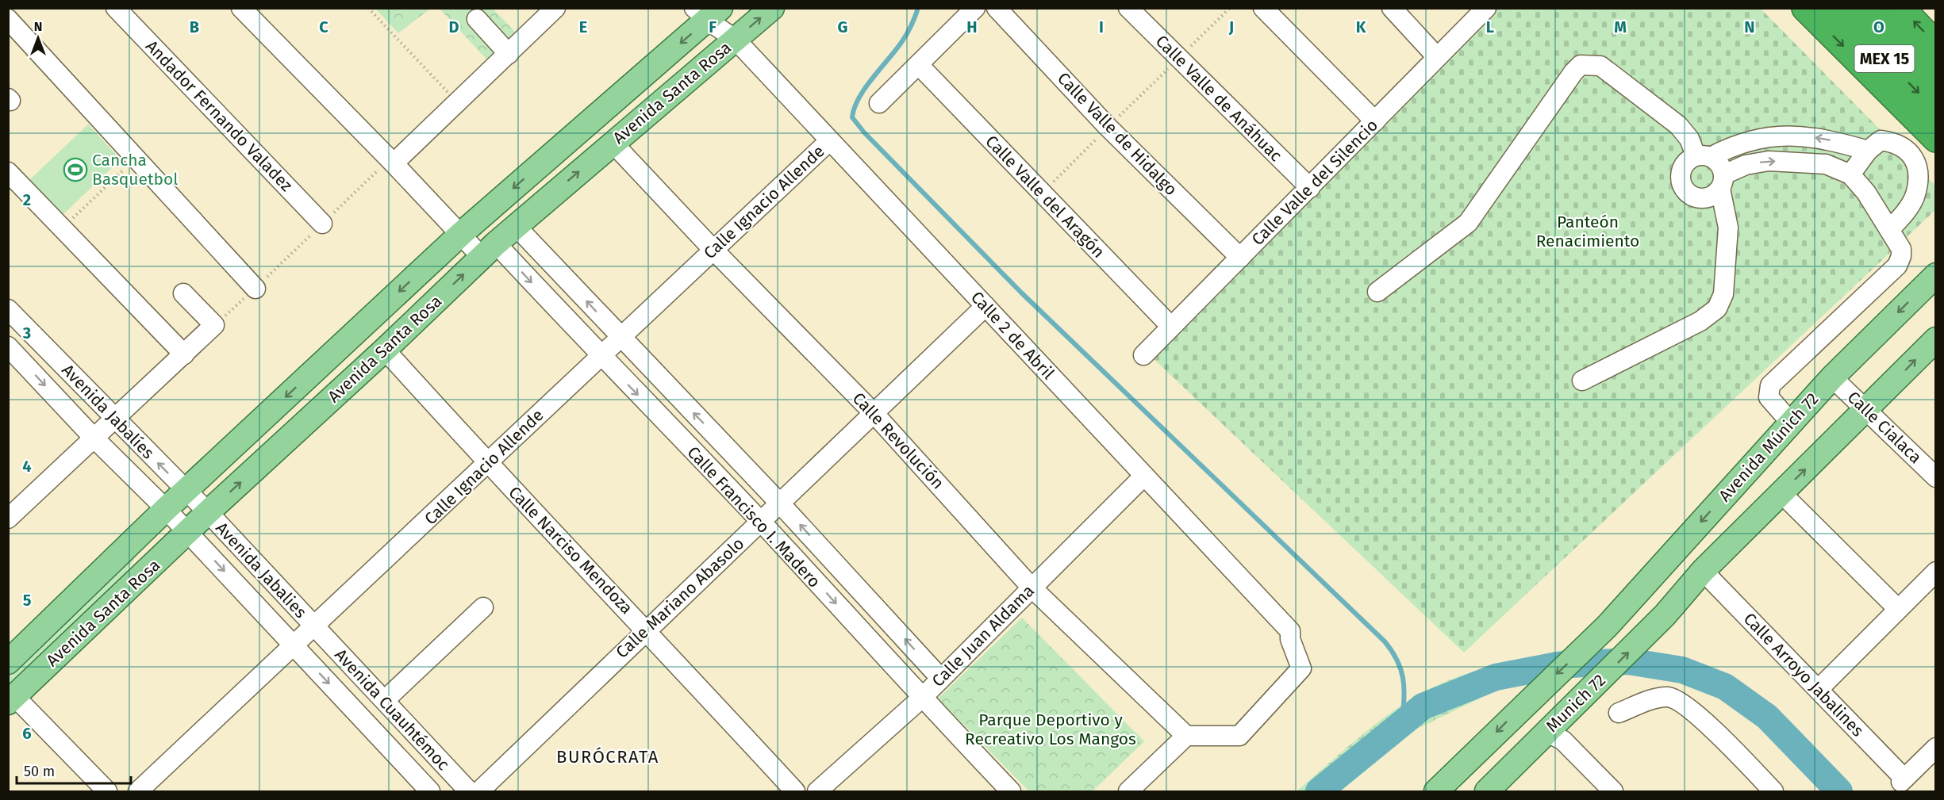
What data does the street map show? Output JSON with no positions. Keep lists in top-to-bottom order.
{
  "streets": {
    "highway": ["MEX 15"],
    "main road": ["Avenida Santa Rosa", "Avenida Múnich 72", "Munich 72"],
    "street": [
      "Calle Valle de Anáhuac",
      "Andador Fernando Valadez",
      "Calle Valle de Hidalgo",
      "Calle Valle del Silencio",
      "Calle Valle del Aragón",
      "Calle Ignacio Allende",
      "Calle 2 de Abril",
      "Avenida Jabalíes",
      "Calle Cialaca",
      "Calle Revolución",
      "Calle Francisco I. Madero",
      "Calle Narciso Mendoza",
      "Avenida Jabalies",
      "Calle Mariano Abasolo",
      "Calle Juan Aldama",
      "Calle Arroyo Jabalines",
      "Avenida Cuauhtémoc"
    ]
  },
  "crossings": [
    ["Avenida Santa Rosa", "Calle 2 de Abril"],
    ["Avenida Santa Rosa", "Avenida Jabalíes"],
    ["Avenida Santa Rosa", "Calle Revolución"],
    ["Avenida Santa Rosa", "Calle Francisco I. Madero"],
    ["Avenida Santa Rosa", "Calle Narciso Mendoza"],
    ["Avenida Santa Rosa", "Avenida Jabalies"],
    ["Calle Valle de Anáhuac", "Calle Valle del Silencio"],
    ["Calle Valle de Hidalgo", "Calle Valle del Silencio"],
    ["Calle Valle del Silencio", "Calle Valle del Aragón"],
    ["Calle Ignacio Allende", "Calle 2 de Abril"],
    ["Calle Ignacio Allende", "Calle Revolución"],
    ["Calle Ignacio Allende", "Calle Francisco I. Madero"],
    ["Calle Ignacio Allende", "Calle Narciso Mendoza"],
    ["Calle Ignacio Allende", "Avenida Jabalies"],
    ["Calle Ignacio Allende", "Avenida Cuauhtémoc"],
    ["Calle 2 de Abril", "Calle Revolución"],
    ["Calle 2 de Abril", "Calle Mariano Abasolo"],
    ["Calle 2 de Abril", "Calle Juan Aldama"],
    ["Avenida Jabalíes", "Avenida Jabalies"],
    ["Calle Cialaca", "Avenida Múnich 72"],
    ["Calle Revolución", "Calle Mariano Abasolo"],
    ["Calle Revolución", "Calle Juan Aldama"],
    ["Avenida Múnich 72", "Munich 72"],
    ["Calle Francisco I. Madero", "Calle Mariano Abasolo"],
    ["Calle Francisco I. Madero", "Calle Juan Aldama"],
    ["Calle Narciso Mendoza", "Calle Mariano Abasolo"],
    ["Avenida Jabalies", "Avenida Cuauhtémoc"],
    ["Calle Arroyo Jabalines", "Munich 72"]
  ],
  "districts": ["BURÓCRATA"],
  "parks": ["Panteón Renacimiento", "Parque Deportivo y Recreativo Los Mangos"],
  "places": {
    "sports": ["Cancha Basquetbol"]
  },
  "scale_bar": "50 m",
  "north": "top",
  "grid": {
    "columns": [
      "B",
      "C",
      "D",
      "E",
      "F",
      "G",
      "H",
      "I",
      "J",
      "K",
      "L",
      "M",
      "N",
      "O"
    ],
    "rows": [
      "2",
      "3",
      "4",
      "5",
      "6"
    ]
  }
}
